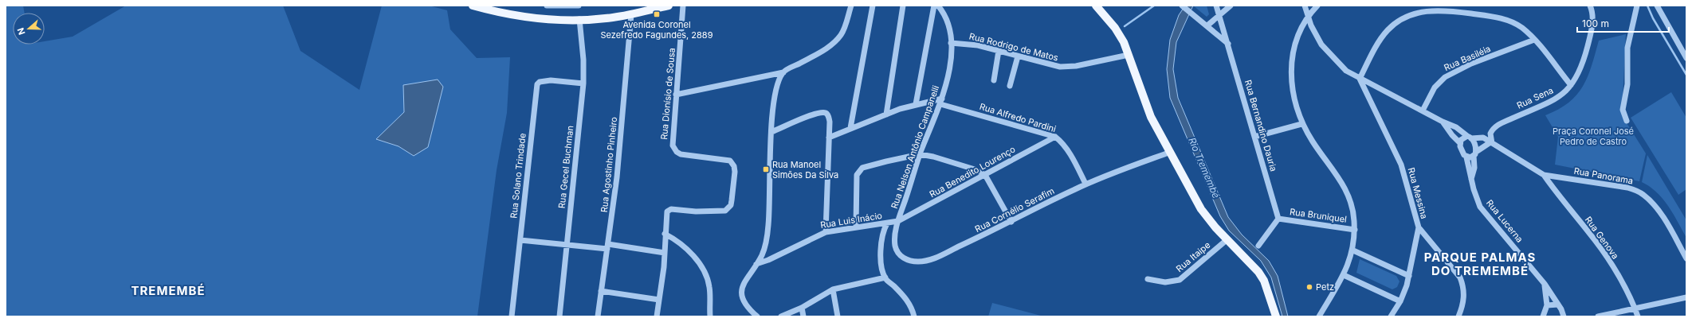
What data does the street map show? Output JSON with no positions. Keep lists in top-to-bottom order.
{
  "streets": {
    "street": [
      "Rua Rodrigo de Matos",
      "Rua Basiléia",
      "Rua Dionísio de Sousa",
      "Rua Sena",
      "Rua Alfredo Pardini",
      "Rua Bernandino Dauria",
      "Rua Nelson Antônio Campanelli",
      "Rua Agostinho Pinheiro",
      "Rua Gecel Buchman",
      "Rua Benedito Lourenço",
      "Rua Solano Trindade",
      "Rua Panorama",
      "Rua Messina",
      "Rua Cornélio Serafim",
      "Rua Bruniquel",
      "Rua Luis Inácio",
      "Rua Lucerna",
      "Rua Genova",
      "Rua Itaipe"
    ]
  },
  "crossings": [
    ["Rua Rodrigo de Matos", "Rua Nelson Antônio Campanelli"],
    ["Rua Sena", "Rua Panorama"],
    ["Rua Alfredo Pardini", "Rua Nelson Antônio Campanelli"],
    ["Rua Alfredo Pardini", "Rua Benedito Lourenço"],
    ["Rua Alfredo Pardini", "Rua Cornélio Serafim"],
    ["Rua Bernandino Dauria", "Rua Bruniquel"],
    ["Rua Nelson Antônio Campanelli", "Rua Benedito Lourenço"],
    ["Rua Nelson Antônio Campanelli", "Rua Cornélio Serafim"],
    ["Rua Nelson Antônio Campanelli", "Rua Luis Inácio"],
    ["Rua Gecel Buchman", "Rua Solano Trindade"],
    ["Rua Benedito Lourenço", "Rua Cornélio Serafim"],
    ["Rua Benedito Lourenço", "Rua Luis Inácio"],
    ["Rua Panorama", "Rua Lucerna"],
    ["Rua Panorama", "Rua Genova"],
    ["Rua Cornélio Serafim", "Rua Luis Inácio"]
  ],
  "districts": ["PARQUE PALMAS DO TREMEMBÉ", "TREMEMBÉ"],
  "water": ["Rio Tremembé"],
  "parks": ["Praça Coronel José Pedro de Castro"],
  "places": {
    "transit": ["Avenida Coronel Sezefredo Fagundes, 2889", "Rua Manoel Simões Da Silva"],
    "other": ["Petz"]
  },
  "scale_bar": "100 m",
  "north": "left"
}
